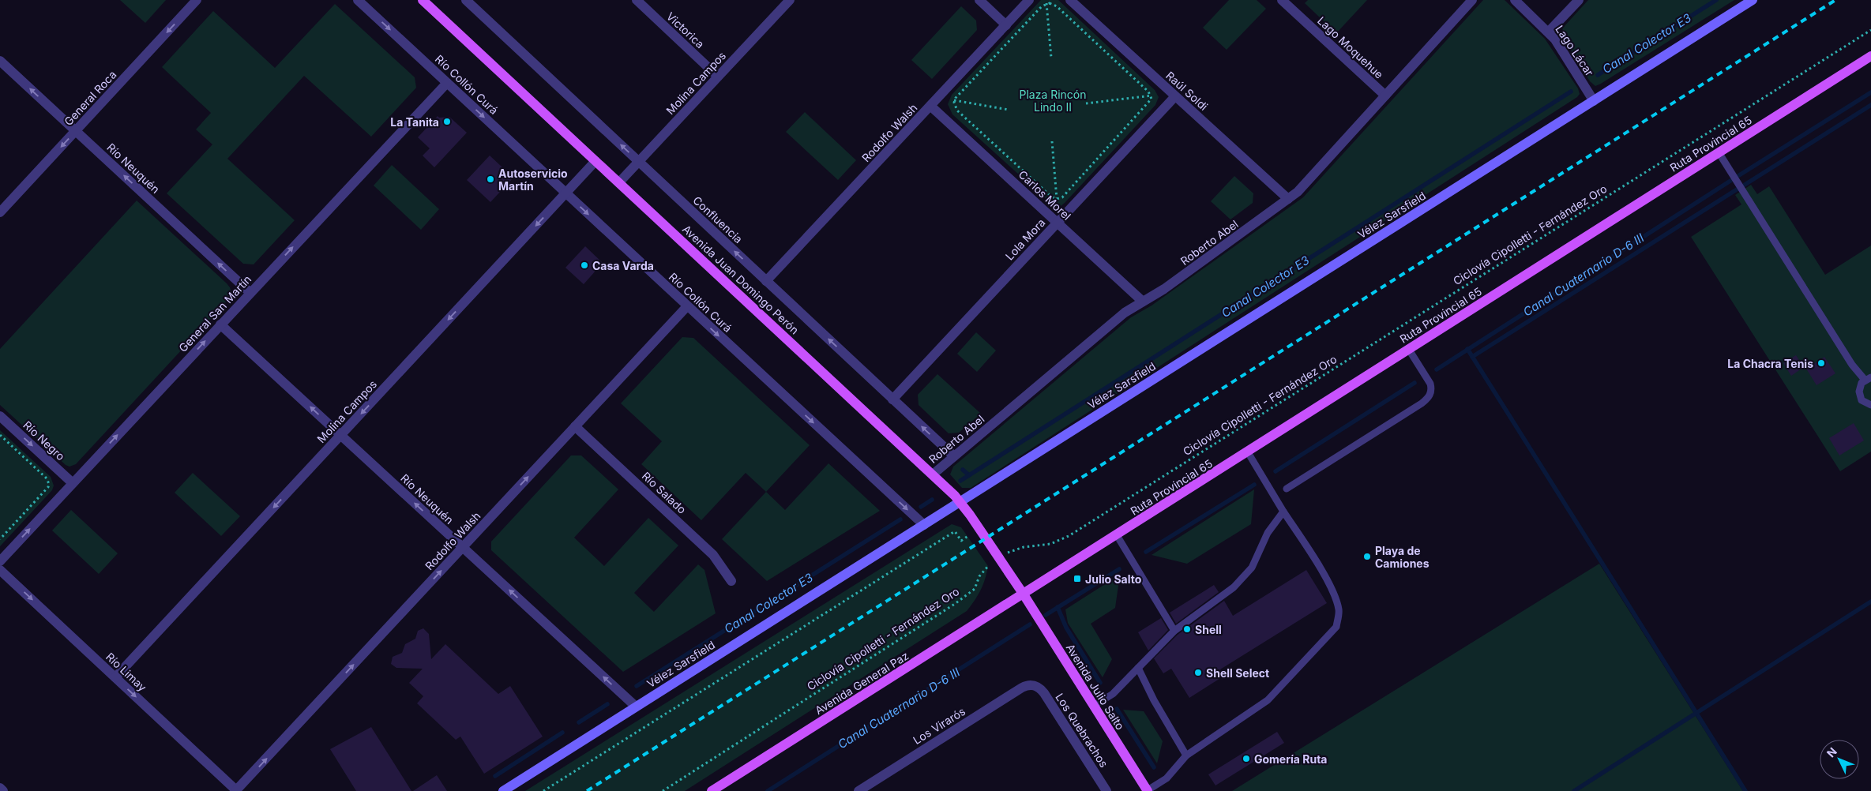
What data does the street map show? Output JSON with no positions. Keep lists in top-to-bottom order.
{
  "streets": {
    "main road": [
      "Ruta Provincial 65",
      "Avenida Juan Domingo Perón",
      "Avenida General Paz",
      "Avenida Julio Salto"
    ],
    "street": [
      "Victorica",
      "Lago Moquehue",
      "Lago Lácar",
      "Molina Campos",
      "Río Collón Curá",
      "Raúl Soldi",
      "General Roca",
      "Rodolfo Walsh",
      "Río Neuquén",
      "Carlos Morel",
      "Vélez Sarsfield",
      "Confluencia",
      "Lola Mora",
      "Roberto Abel",
      "General San Martín",
      "Río Negro",
      "Río Salado",
      "Río Limay",
      "Los Virarós",
      "Los Quebrachos"
    ],
    "path": ["Ciclovía Cipolletti - Fernández Oro"]
  },
  "crossings": [
    ["Victorica", "Molina Campos"],
    ["Lago Moquehue", "Roberto Abel"],
    ["Lago Lácar", "Vélez Sarsfield"],
    ["Molina Campos", "Río Collón Curá"],
    ["Molina Campos", "Río Neuquén"],
    ["Molina Campos", "Confluencia"],
    ["Molina Campos", "Avenida Juan Domingo Perón"],
    ["Molina Campos", "Río Limay"],
    ["Río Collón Curá", "Rodolfo Walsh"],
    ["Río Collón Curá", "Vélez Sarsfield"],
    ["Río Collón Curá", "General San Martín"],
    ["Raúl Soldi", "Lola Mora"],
    ["Raúl Soldi", "Roberto Abel"],
    ["General Roca", "Río Neuquén"],
    ["Rodolfo Walsh", "Río Neuquén"],
    ["Rodolfo Walsh", "Carlos Morel"],
    ["Rodolfo Walsh", "Confluencia"],
    ["Rodolfo Walsh", "Río Salado"],
    ["Rodolfo Walsh", "Río Limay"],
    ["Ruta Provincial 65", "Avenida Juan Domingo Perón"],
    ["Ruta Provincial 65", "Avenida General Paz"],
    ["Ruta Provincial 65", "Avenida Julio Salto"],
    ["Río Neuquén", "Vélez Sarsfield"],
    ["Río Neuquén", "General San Martín"],
    ["Carlos Morel", "Lola Mora"],
    ["Carlos Morel", "Roberto Abel"],
    ["Vélez Sarsfield", "Avenida Juan Domingo Perón"],
    ["Confluencia", "Lola Mora"],
    ["Confluencia", "Roberto Abel"],
    ["Ciclovía Cipolletti - Fernández Oro", "Avenida Juan Domingo Perón"],
    ["Roberto Abel", "Avenida Juan Domingo Perón"],
    ["Avenida Juan Domingo Perón", "Avenida General Paz"],
    ["Avenida Juan Domingo Perón", "Avenida Julio Salto"],
    ["General San Martín", "Río Negro"],
    ["Avenida General Paz", "Avenida Julio Salto"],
    ["Los Virarós", "Los Quebrachos"]
  ],
  "one_way": [
    "Molina Campos",
    "Río Collón Curá",
    "General Roca",
    "Rodolfo Walsh",
    "Río Neuquén",
    "Confluencia",
    "General San Martín",
    "Río Negro",
    "Río Limay"
  ],
  "water": ["Canal Colector E3", "Canal Cuaternario D-6 III"],
  "parks": ["Plaza Rincón Lindo II"],
  "places": {
    "other": [
      "La Tanita",
      "Autoservicio Martín",
      "Casa Varda",
      "La Chacra Tenis",
      "Playa de Camiones",
      "Shell",
      "Shell Select",
      "Gomería Ruta"
    ],
    "transit": ["Julio Salto"]
  },
  "north": "top left"
}
